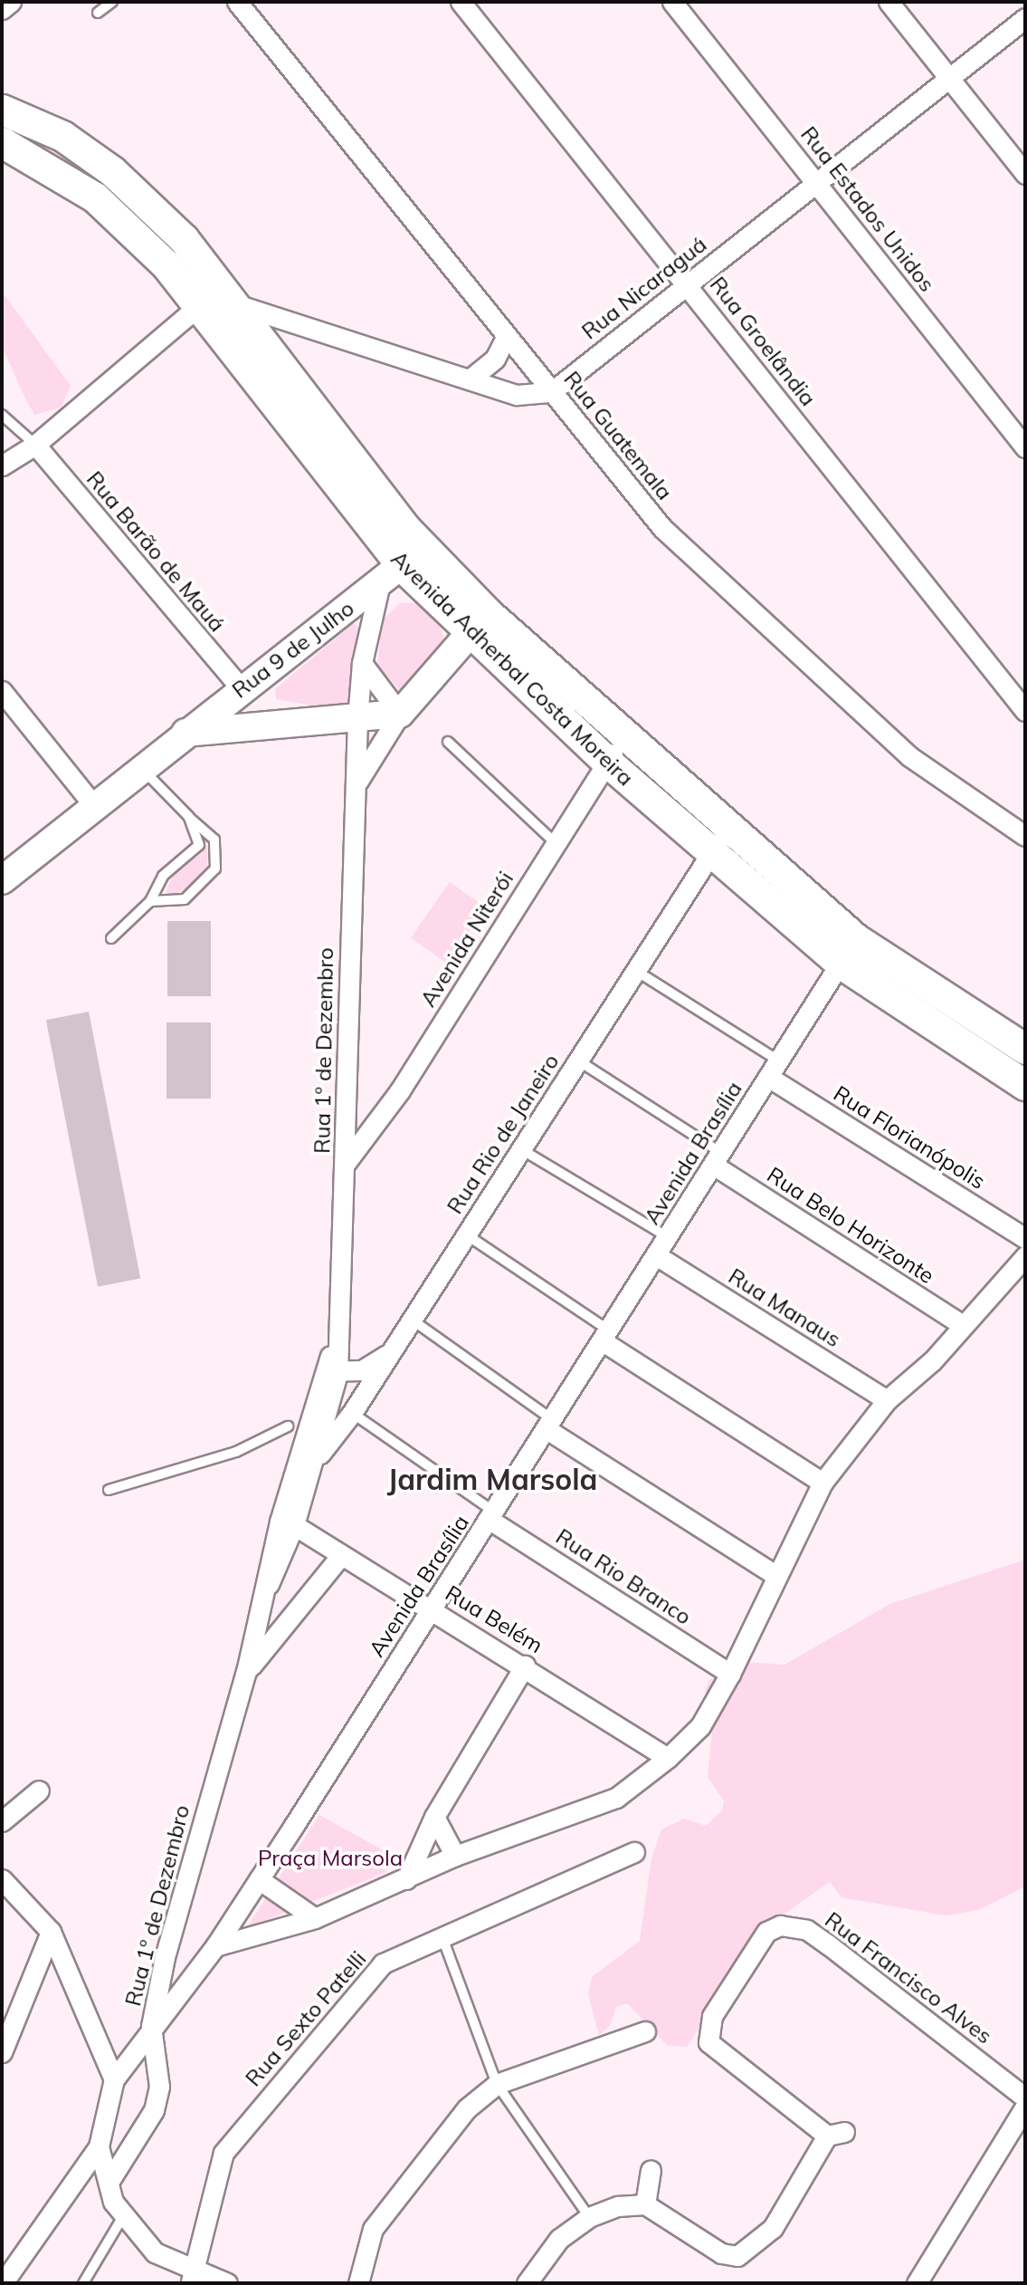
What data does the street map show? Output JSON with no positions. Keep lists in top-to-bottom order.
{
  "streets": {
    "main road": ["Rua 9 de Julho", "Avenida Adherbal Costa Moreira"],
    "street": [
      "Rua Estados Unidos",
      "Rua Nicaraguá",
      "Rua Groelândia",
      "Rua Guatemala",
      "Rua Barão de Mauá",
      "Avenida Niterói",
      "Rua 1º de Dezembro",
      "Rua Rio de Janeiro",
      "Rua Florianópolis",
      "Avenida Brasília",
      "Rua Belo Horizonte",
      "Rua Manaus",
      "Rua Rio Branco",
      "Rua Belém",
      "Rua Francisco Alves",
      "Rua Sexto Patelli"
    ]
  },
  "crossings": [
    ["Rua Estados Unidos", "Rua Nicaraguá"],
    ["Rua Nicaraguá", "Rua Groelândia"],
    ["Rua Nicaraguá", "Rua Guatemala"],
    ["Rua Barão de Mauá", "Rua 9 de Julho"],
    ["Rua 9 de Julho", "Avenida Adherbal Costa Moreira"],
    ["Rua 9 de Julho", "Rua 1º de Dezembro"],
    ["Avenida Adherbal Costa Moreira", "Avenida Niterói"],
    ["Avenida Adherbal Costa Moreira", "Rua 1º de Dezembro"],
    ["Avenida Adherbal Costa Moreira", "Rua Rio de Janeiro"],
    ["Avenida Adherbal Costa Moreira", "Avenida Brasília"],
    ["Avenida Niterói", "Rua 1º de Dezembro"],
    ["Rua 1º de Dezembro", "Rua Rio de Janeiro"],
    ["Rua 1º de Dezembro", "Avenida Brasília"],
    ["Rua 1º de Dezembro", "Rua Belém"],
    ["Rua Florianópolis", "Avenida Brasília"],
    ["Avenida Brasília", "Rua Belo Horizonte"],
    ["Avenida Brasília", "Rua Manaus"],
    ["Avenida Brasília", "Rua Rio Branco"],
    ["Avenida Brasília", "Rua Belém"]
  ],
  "districts": ["Jardim Marsola"],
  "parks": ["Praça Marsola"]
}
